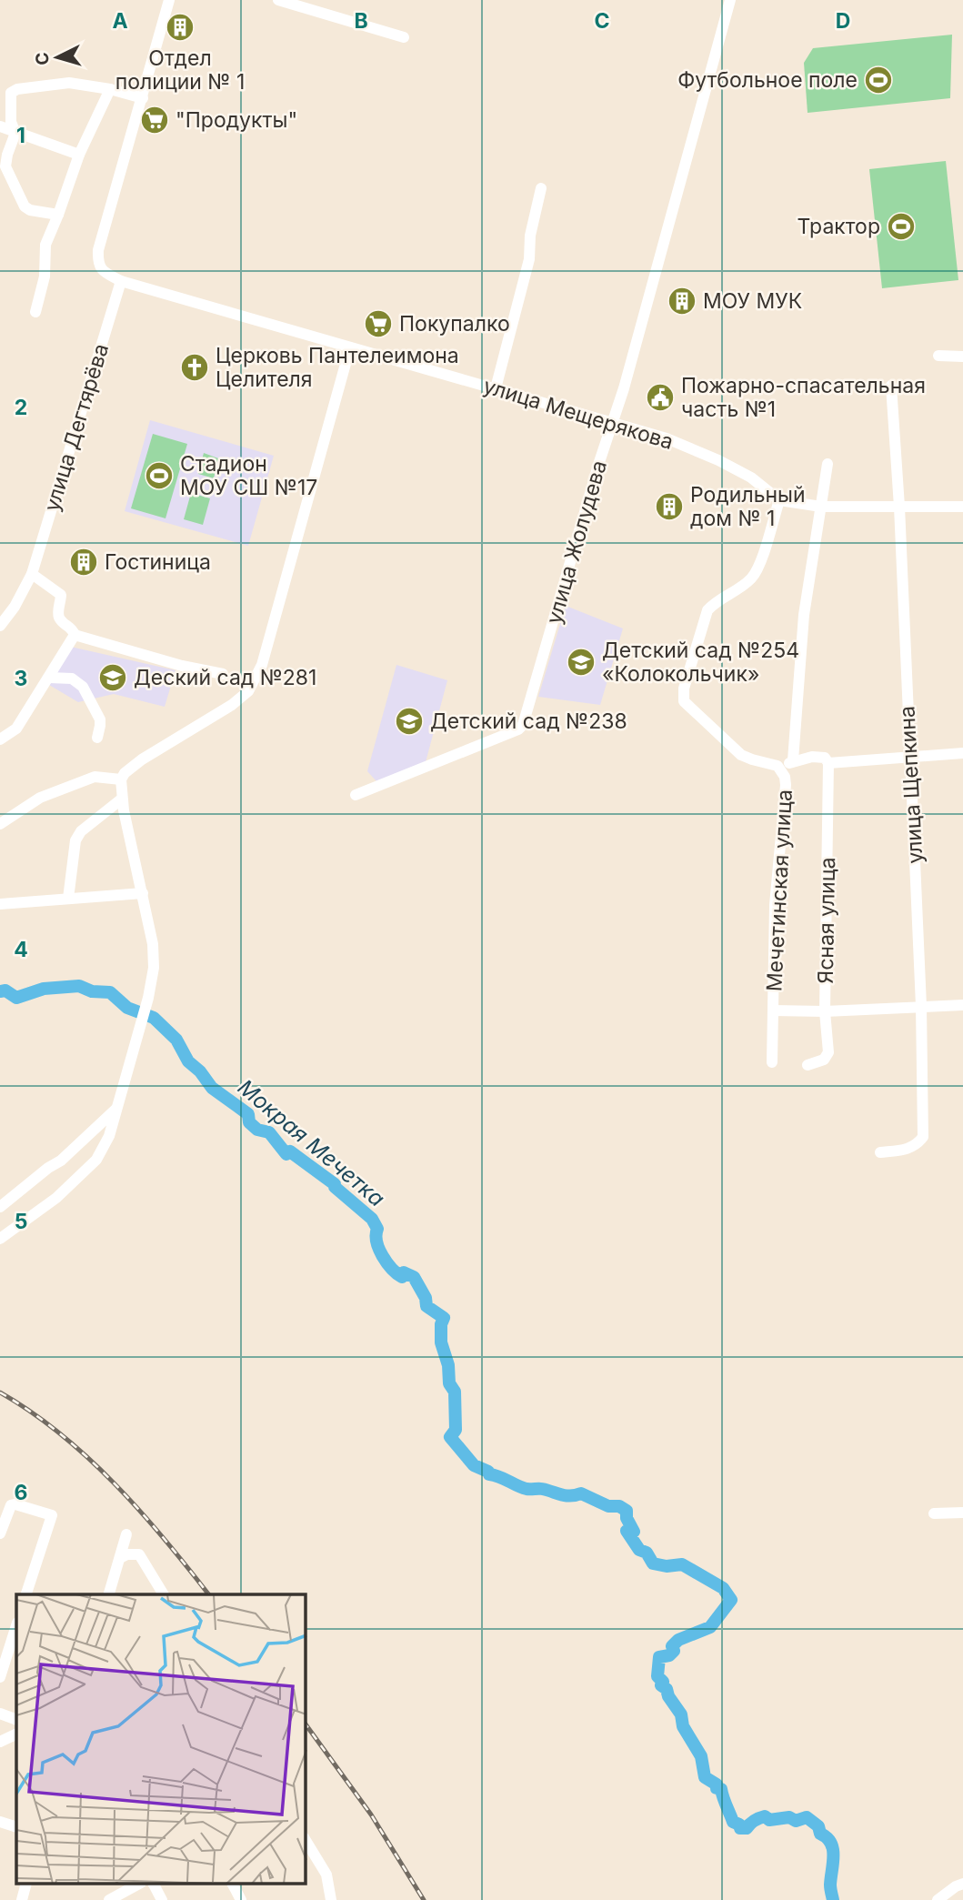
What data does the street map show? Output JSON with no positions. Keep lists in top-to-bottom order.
{
  "streets": {
    "street": [
      "улица Мещерякова",
      "улица Дегтярёва",
      "улица Жолудева",
      "улица Щепкина",
      "Мечетинская улица",
      "Ясная улица"
    ]
  },
  "crossings": [
    ["улица Мещерякова", "улица Дегтярёва"],
    ["улица Мещерякова", "улица Жолудева"],
    ["улица Мещерякова", "Мечетинская улица"]
  ],
  "water": ["Мокрая Мечетка"],
  "places": {
    "building": [
      "Отдел полиции № 1",
      "МОУ МУК",
      "Родильный дом № 1",
      "Гостиница"
    ],
    "sports": ["Футбольное поле", "Трактор", "Стадион МОУ СШ №17"],
    "supermarket": ["\"Продукты\"", "Покупалко"],
    "church": ["Церковь Пантелеимона Целителя"],
    "public building": ["Пожарно-спасательная часть №1"],
    "school or university": ["Детский сад №254 «Колокольчик»", "Деский сад №281", "Детский сад №238"]
  },
  "north": "left",
  "grid": {
    "columns": [
      "A",
      "B",
      "C",
      "D"
    ],
    "rows": [
      "1",
      "2",
      "3",
      "4",
      "5",
      "6"
    ]
  }
}
